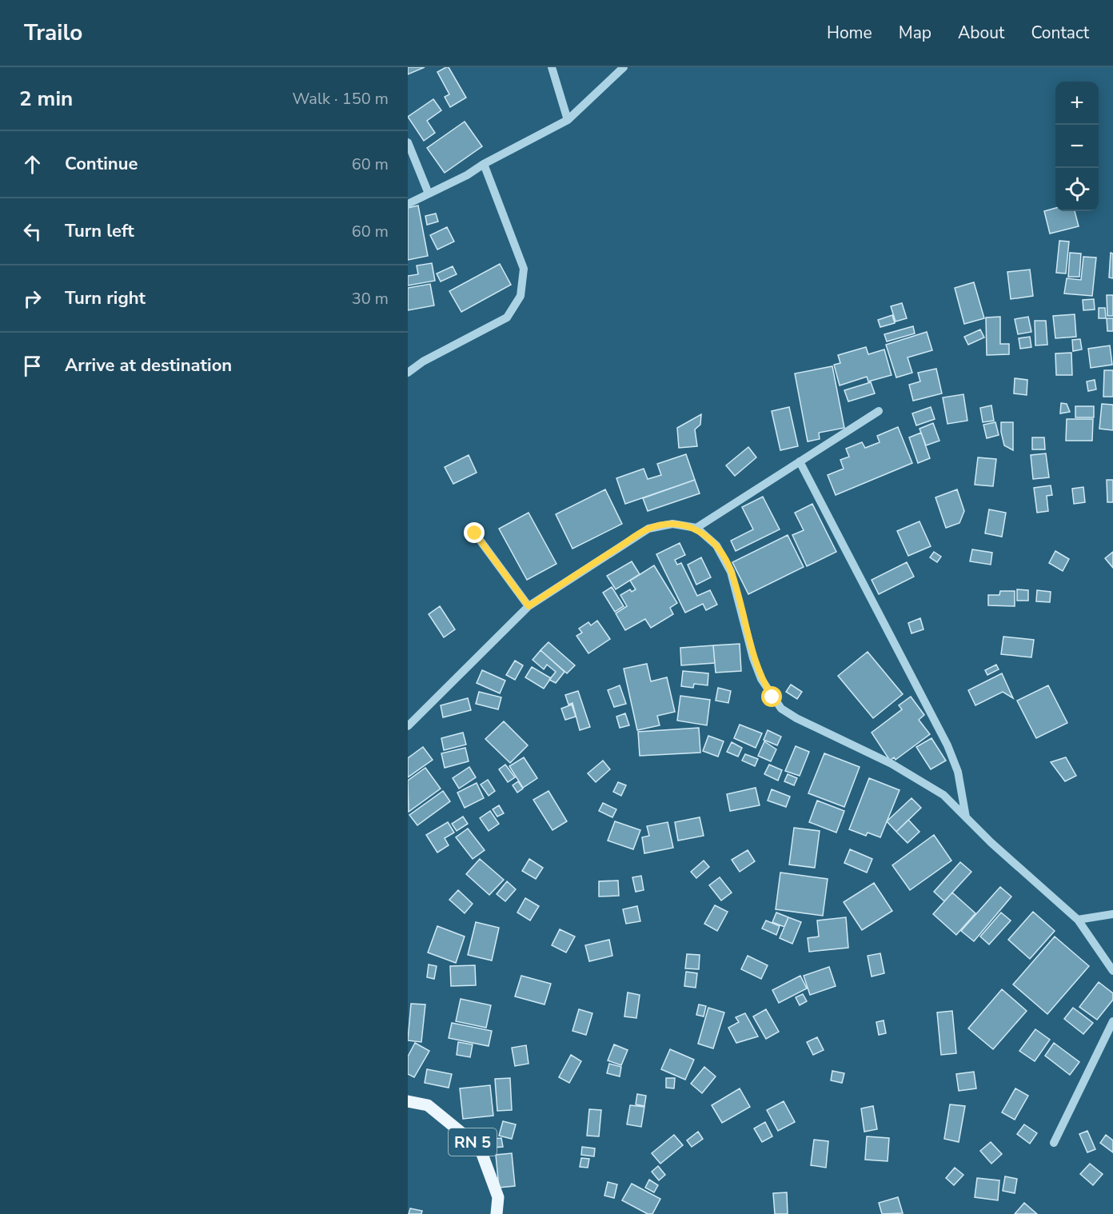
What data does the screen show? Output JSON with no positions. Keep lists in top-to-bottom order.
{
  "streets": {
    "main road": ["RN 5"]
  },
  "page": {
    "header": "Trailo",
    "nav": [
      "Home",
      "Map",
      "About",
      "Contact"
    ],
    "heading": ["2 min", "Walk · 150 m"],
    "map_buttons": ["+", "−"],
    "list": [
      ["Continue", "60 m"],
      ["Turn left", "60 m"],
      ["Turn right", "30 m"],
      "Arrive at destination"
    ]
  }
}
